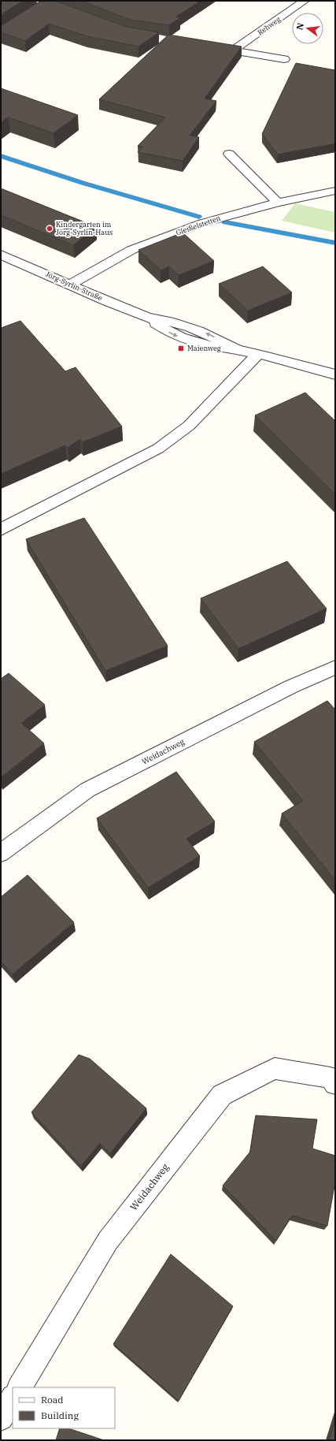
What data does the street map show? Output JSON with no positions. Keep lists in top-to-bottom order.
{
  "streets": {
    "street": [
      "Rehweg",
      "Gleißelstetten",
      "Jörg-Syrlin-Straße",
      "Weidachweg"
    ]
  },
  "crossings": [
    ["Gleißelstetten", "Jörg-Syrlin-Straße"]
  ],
  "places": {
    "other": ["Kindergarten im Jörg-Syrlin-Haus"],
    "transit": ["Maienweg"]
  },
  "legend": ["Road", "Building"],
  "north": "left"
}
